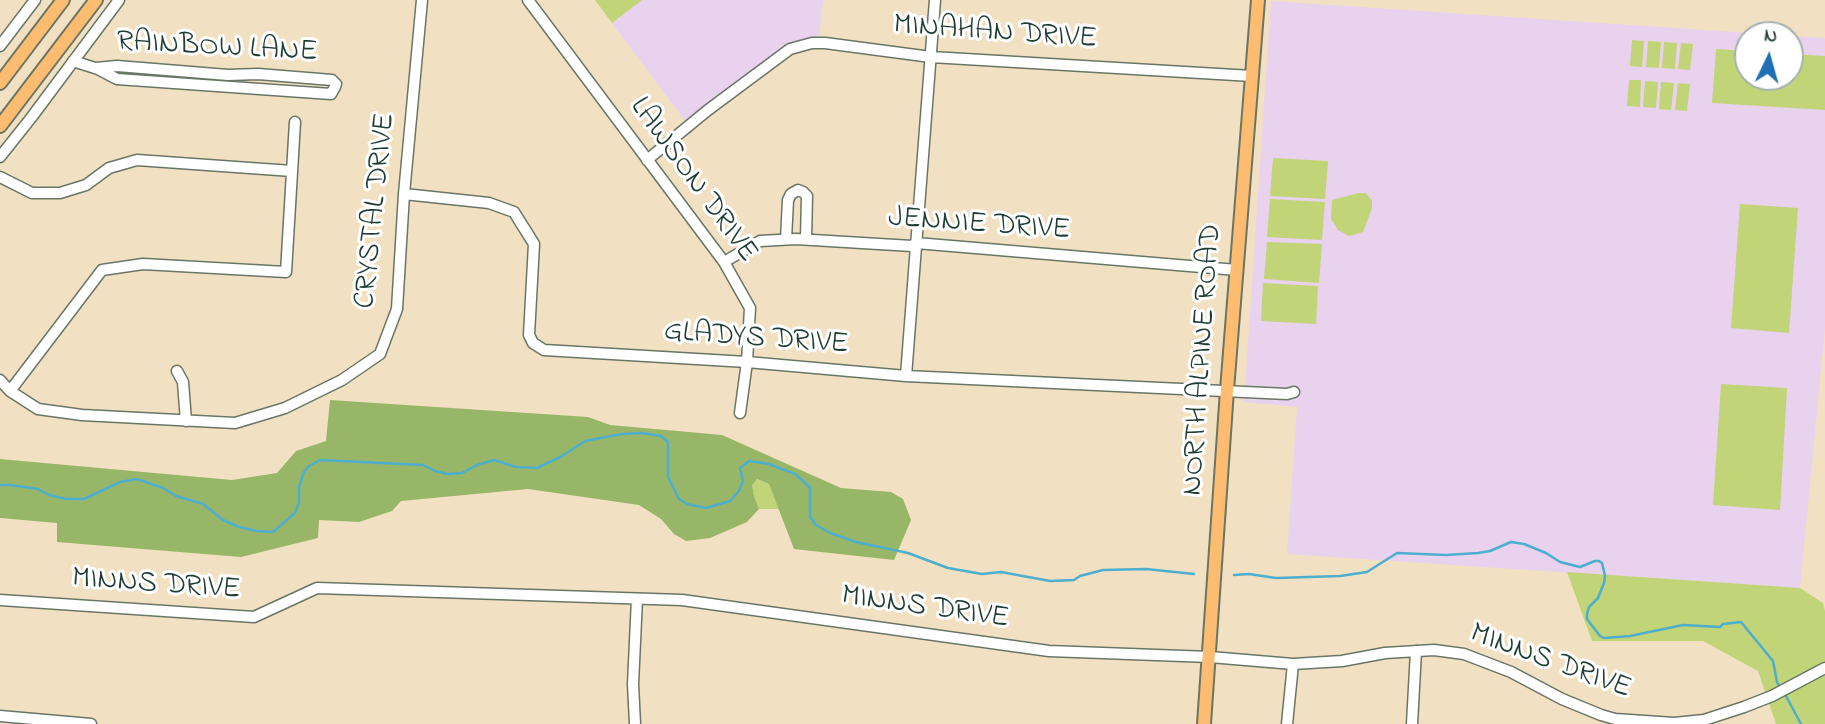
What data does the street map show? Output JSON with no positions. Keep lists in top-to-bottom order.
{
  "streets": {
    "main road": ["NORTH ALPINE ROAD"],
    "street": [
      "MINAHAN DRIVE",
      "RAINBOW LANE",
      "LAWSON DRIVE",
      "CRYSTAL DRIVE",
      "JENNIE DRIVE",
      "GLADYS DRIVE",
      "MINNS DRIVE"
    ]
  },
  "crossings": [
    ["MINAHAN DRIVE", "LAWSON DRIVE"],
    ["MINAHAN DRIVE", "NORTH ALPINE ROAD"],
    ["LAWSON DRIVE", "JENNIE DRIVE"],
    ["LAWSON DRIVE", "GLADYS DRIVE"],
    ["CRYSTAL DRIVE", "GLADYS DRIVE"],
    ["JENNIE DRIVE", "NORTH ALPINE ROAD"],
    ["GLADYS DRIVE", "NORTH ALPINE ROAD"],
    ["NORTH ALPINE ROAD", "MINNS DRIVE"]
  ],
  "north": "top"
}
